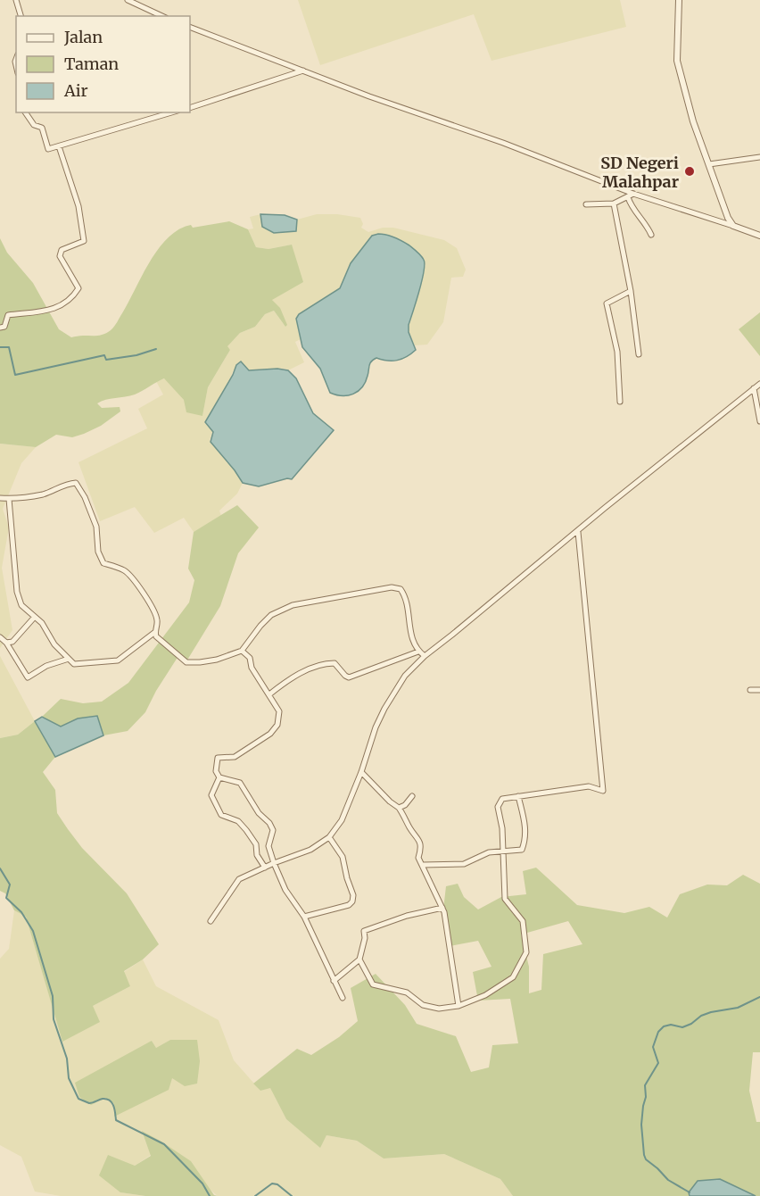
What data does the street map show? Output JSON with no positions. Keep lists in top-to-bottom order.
{
  "places": ["SD Negeri Malahpar"],
  "legend": ["Jalan", "Taman", "Air"]
}
